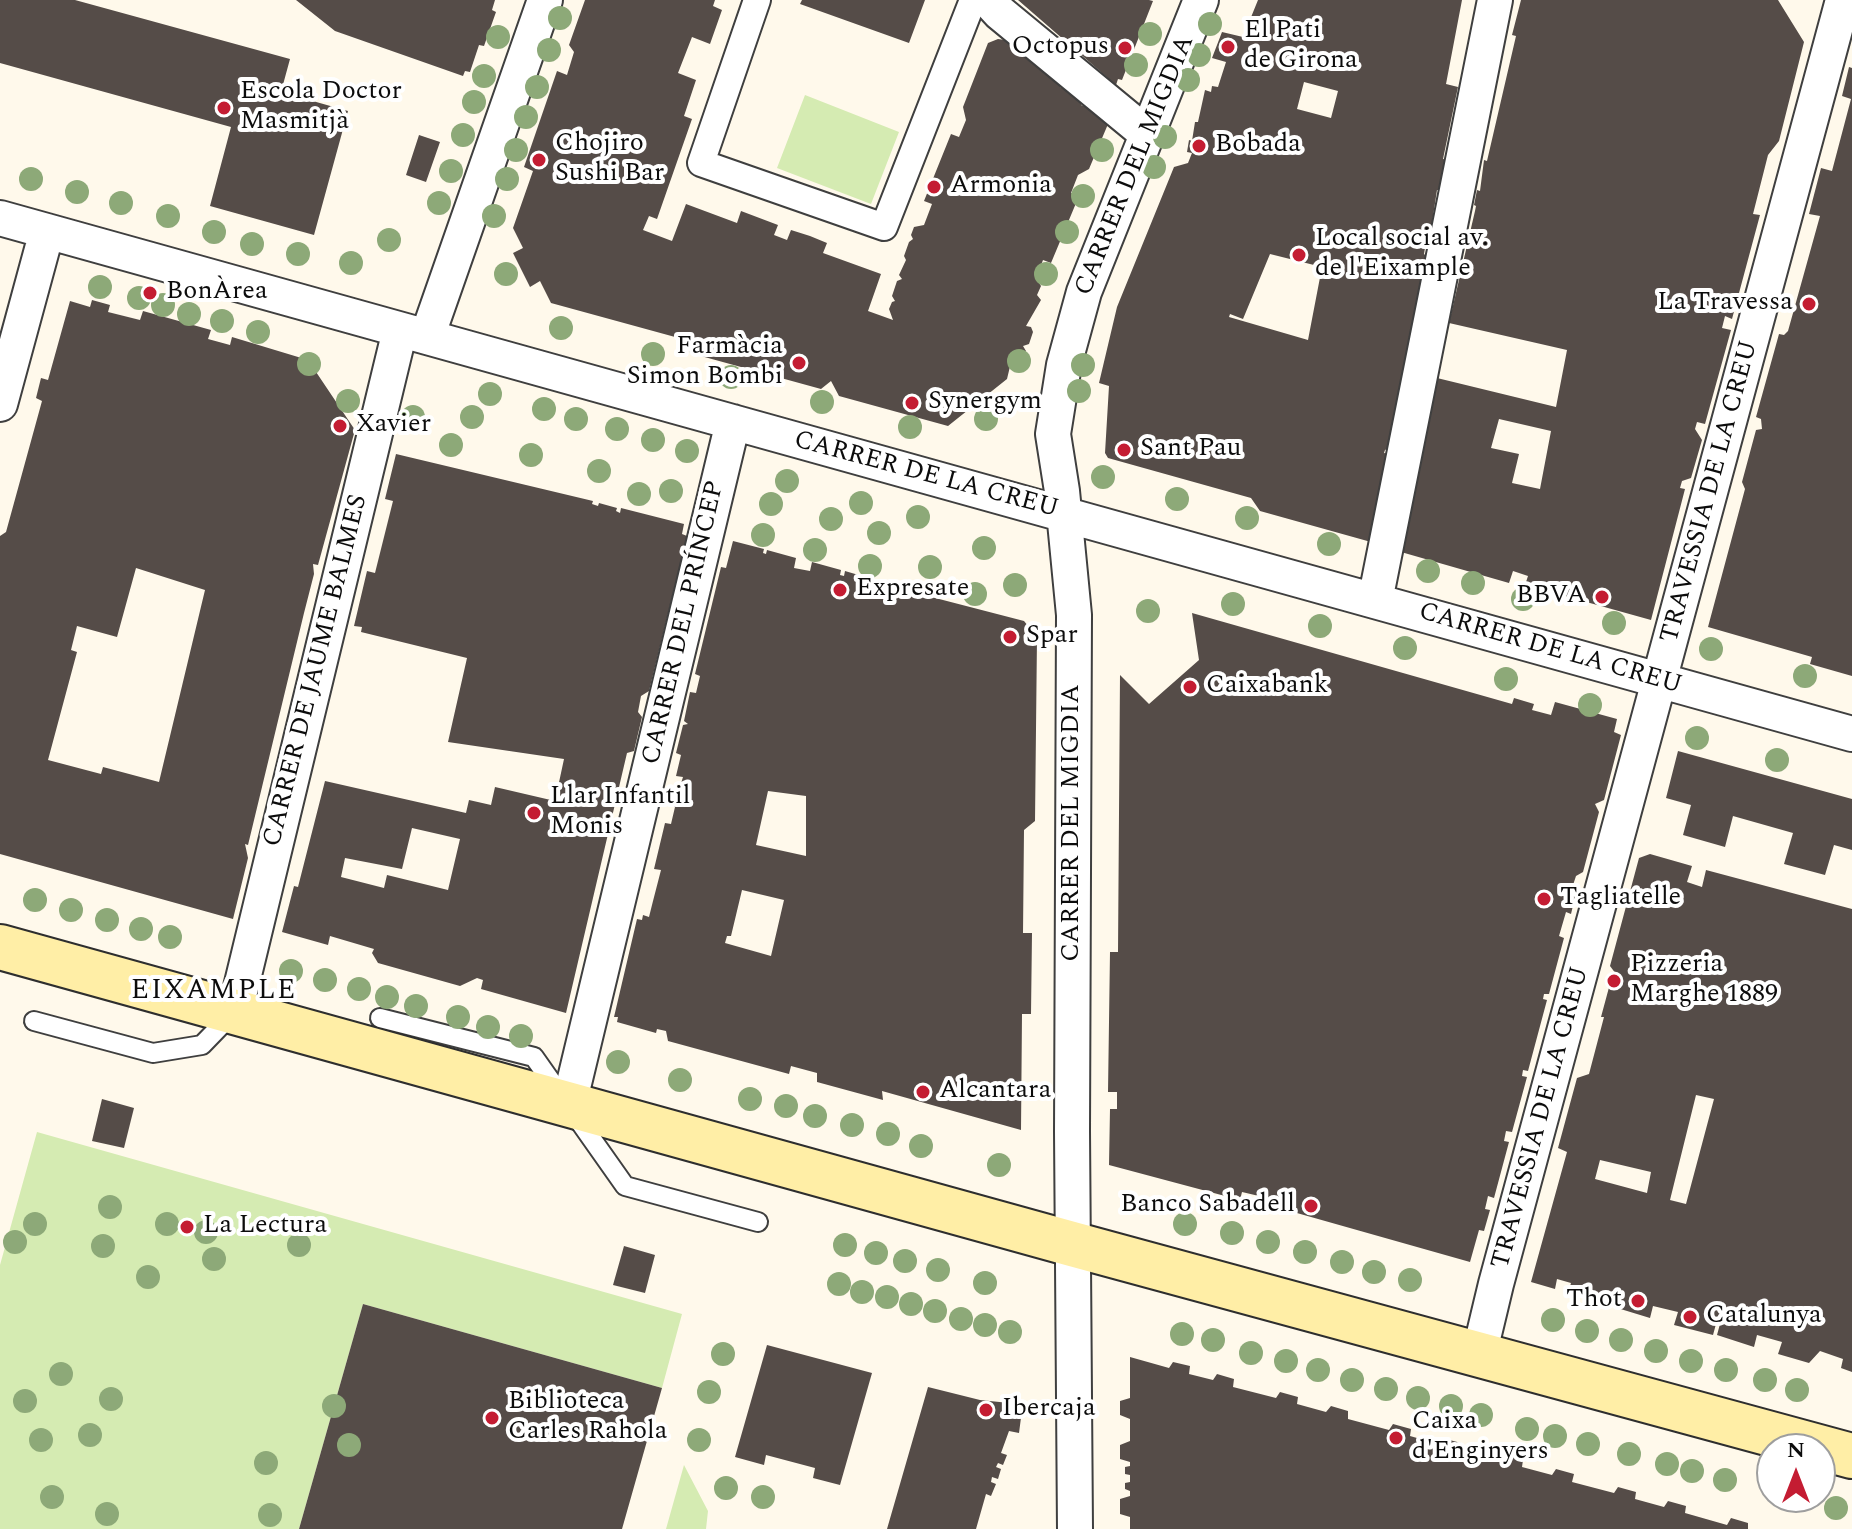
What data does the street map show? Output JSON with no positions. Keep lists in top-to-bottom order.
{
  "streets": {
    "street": [
      "CARRER DEL MIGDIA",
      "CARRER DE LA CREU",
      "TRAVESSIA DE LA CREU",
      "CARRER DEL PRÍNCEP",
      "CARRER DE JAUME BALMES"
    ]
  },
  "crossings": [
    ["CARRER DEL MIGDIA", "CARRER DE LA CREU"],
    ["CARRER DE LA CREU", "TRAVESSIA DE LA CREU"],
    ["CARRER DE LA CREU", "CARRER DEL PRÍNCEP"],
    ["CARRER DE LA CREU", "CARRER DE JAUME BALMES"]
  ],
  "districts": ["EIXAMPLE"],
  "places": [
    "El Pati de Girona",
    "Octopus",
    "Escola Doctor Masmitjà",
    "Bobada",
    "Chojiro Sushi Bar",
    "Armonia",
    "Local social av. de l'Eixample",
    "BonÀrea",
    "La Travessa",
    "Farmàcia Simon Bombi",
    "Synergym",
    "Xavier",
    "Sant Pau",
    "Expresate",
    "BBVA",
    "Spar",
    "Caixabank",
    "Llar Infantil Monis",
    "Tagliatelle",
    "Pizzeria Marghe 1889",
    "Alcantara",
    "Banco Sabadell",
    "La Lectura",
    "Thot",
    "Catalunya",
    "Ibercaja",
    "Biblioteca Carles Rahola",
    "Caixa d'Enginyers"
  ],
  "north": "top"
}
